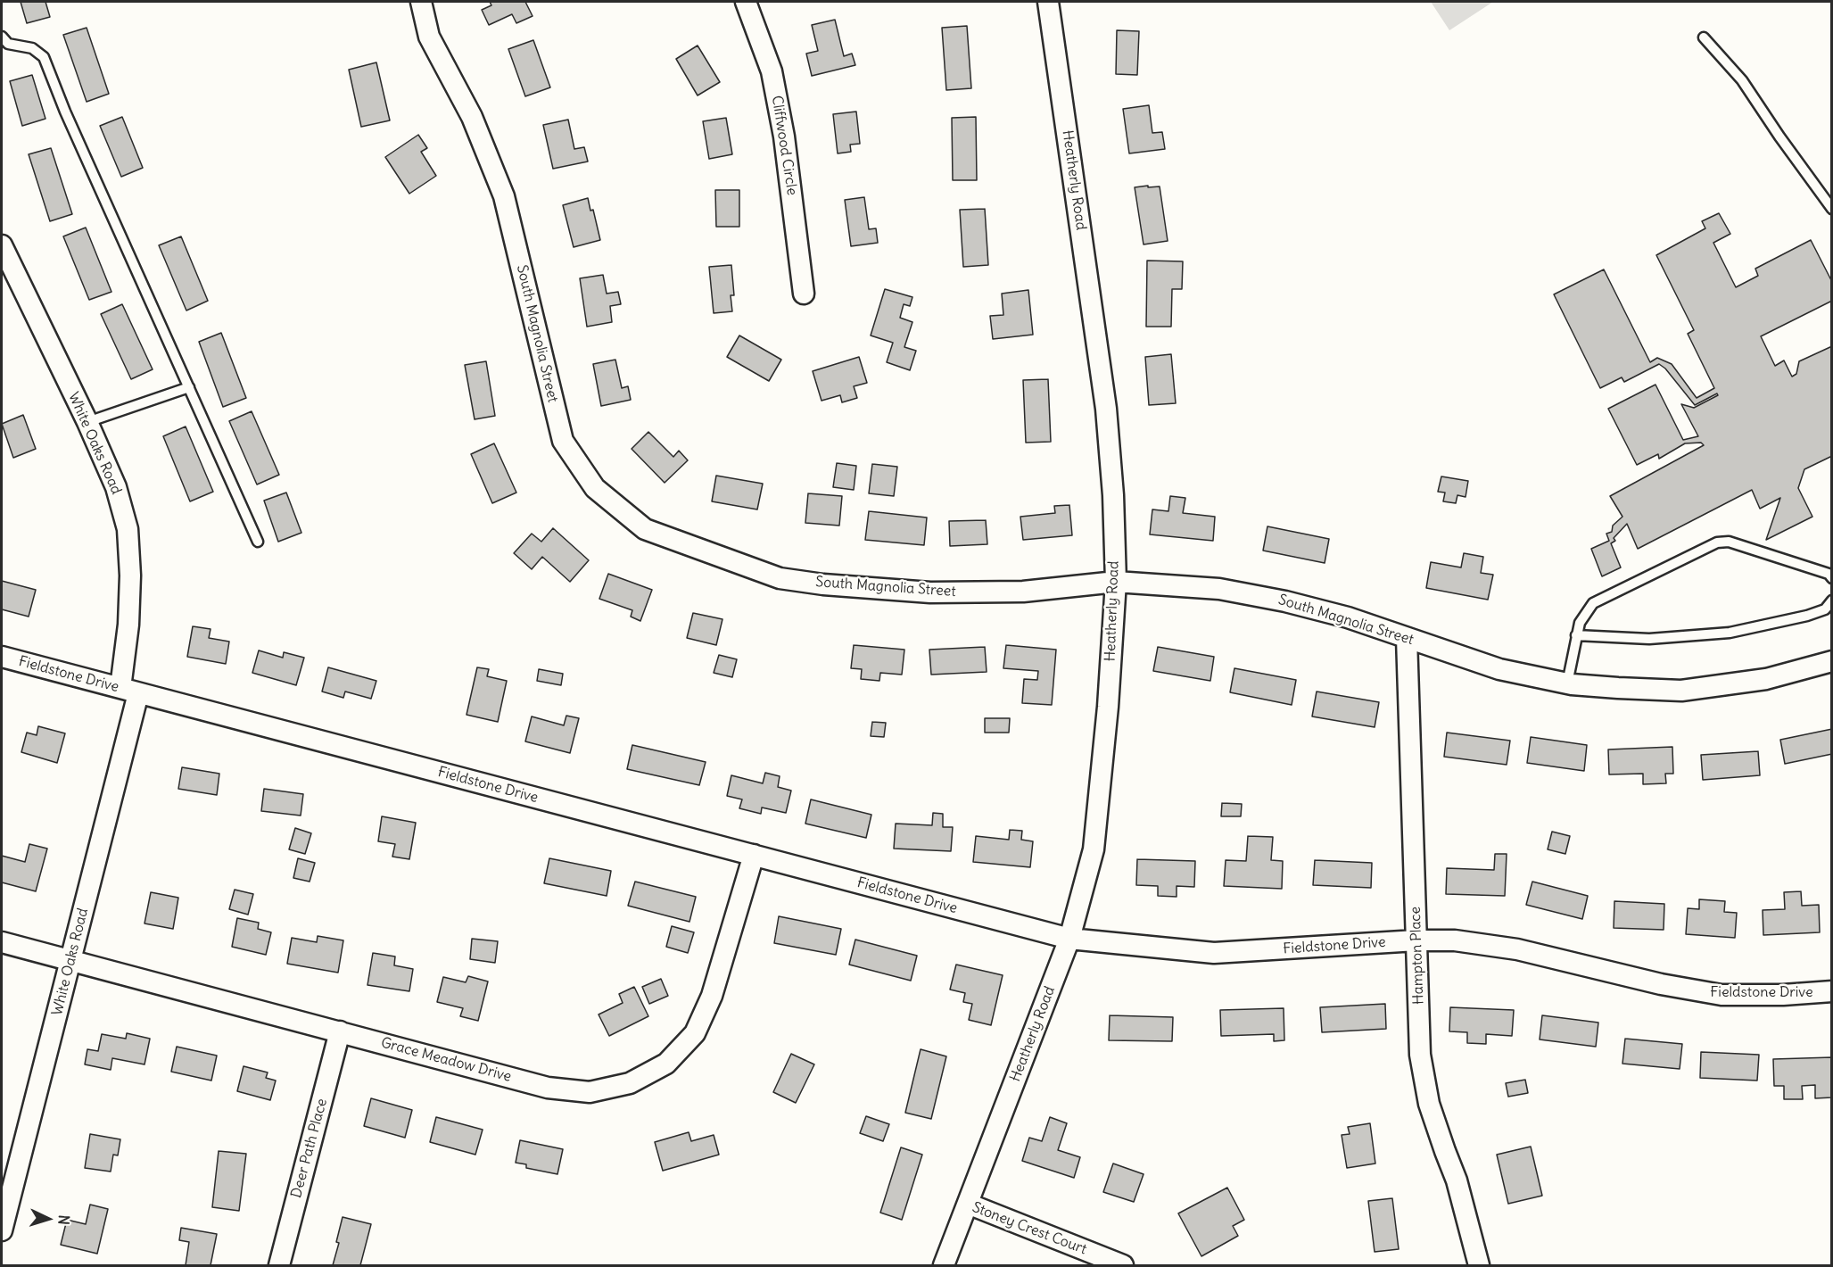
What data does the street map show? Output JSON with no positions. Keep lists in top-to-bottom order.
{
  "streets": {
    "street": [
      "Cliffwood Circle",
      "Heatherly Road",
      "South Magnolia Street",
      "White Oaks Road",
      "Fieldstone Drive",
      "Hampton Place",
      "Grace Meadow Drive",
      "Deer Path Place",
      "Stoney Crest Court"
    ]
  },
  "crossings": [
    ["Heatherly Road", "South Magnolia Street"],
    ["Heatherly Road", "Fieldstone Drive"],
    ["Heatherly Road", "Stoney Crest Court"],
    ["South Magnolia Street", "Hampton Place"],
    ["White Oaks Road", "Fieldstone Drive"],
    ["White Oaks Road", "Grace Meadow Drive"],
    ["Fieldstone Drive", "Hampton Place"],
    ["Fieldstone Drive", "Grace Meadow Drive"],
    ["Grace Meadow Drive", "Deer Path Place"]
  ],
  "north": "right"
}
